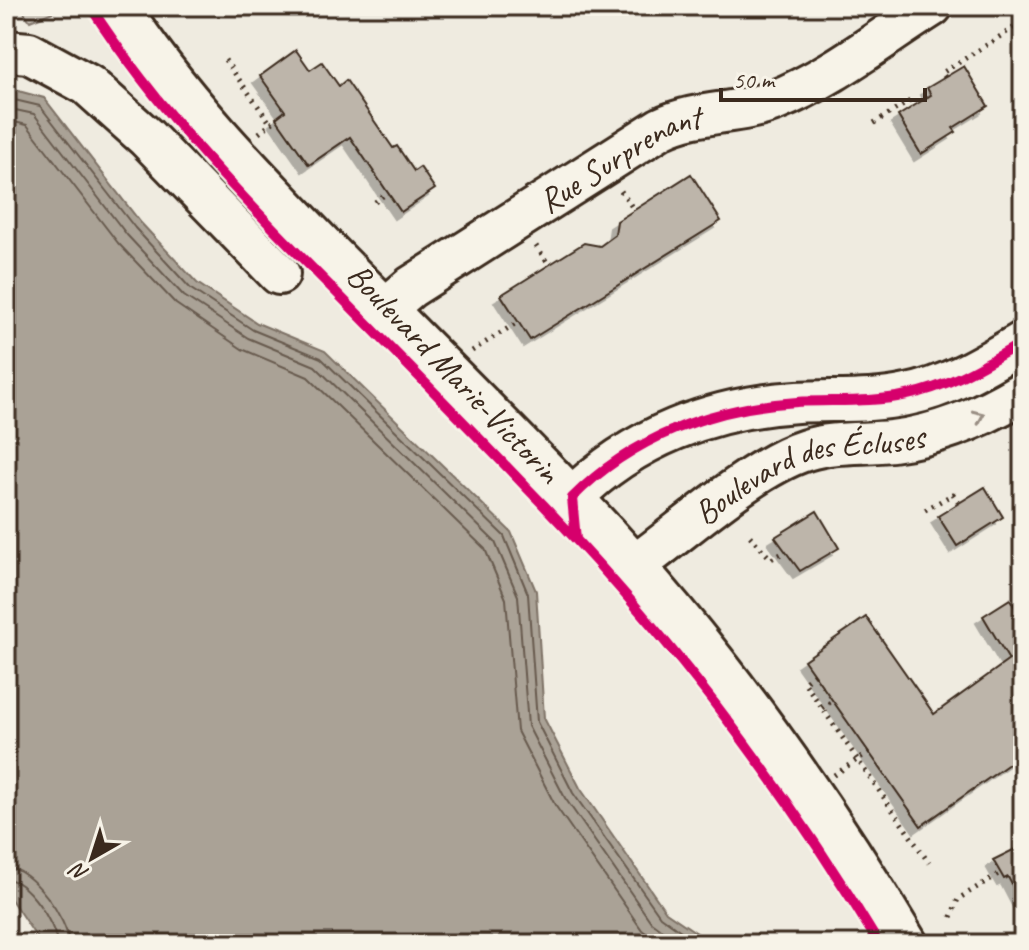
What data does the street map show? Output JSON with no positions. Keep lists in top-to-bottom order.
{
  "streets": {
    "street": ["Rue Surprenant", "Boulevard Marie-Victorin", "Boulevard des Écluses"]
  },
  "crossings": [
    ["Rue Surprenant", "Boulevard Marie-Victorin"],
    ["Boulevard Marie-Victorin", "Boulevard des Écluses"]
  ],
  "scale_bar": "50 m",
  "north": "bottom left"
}
